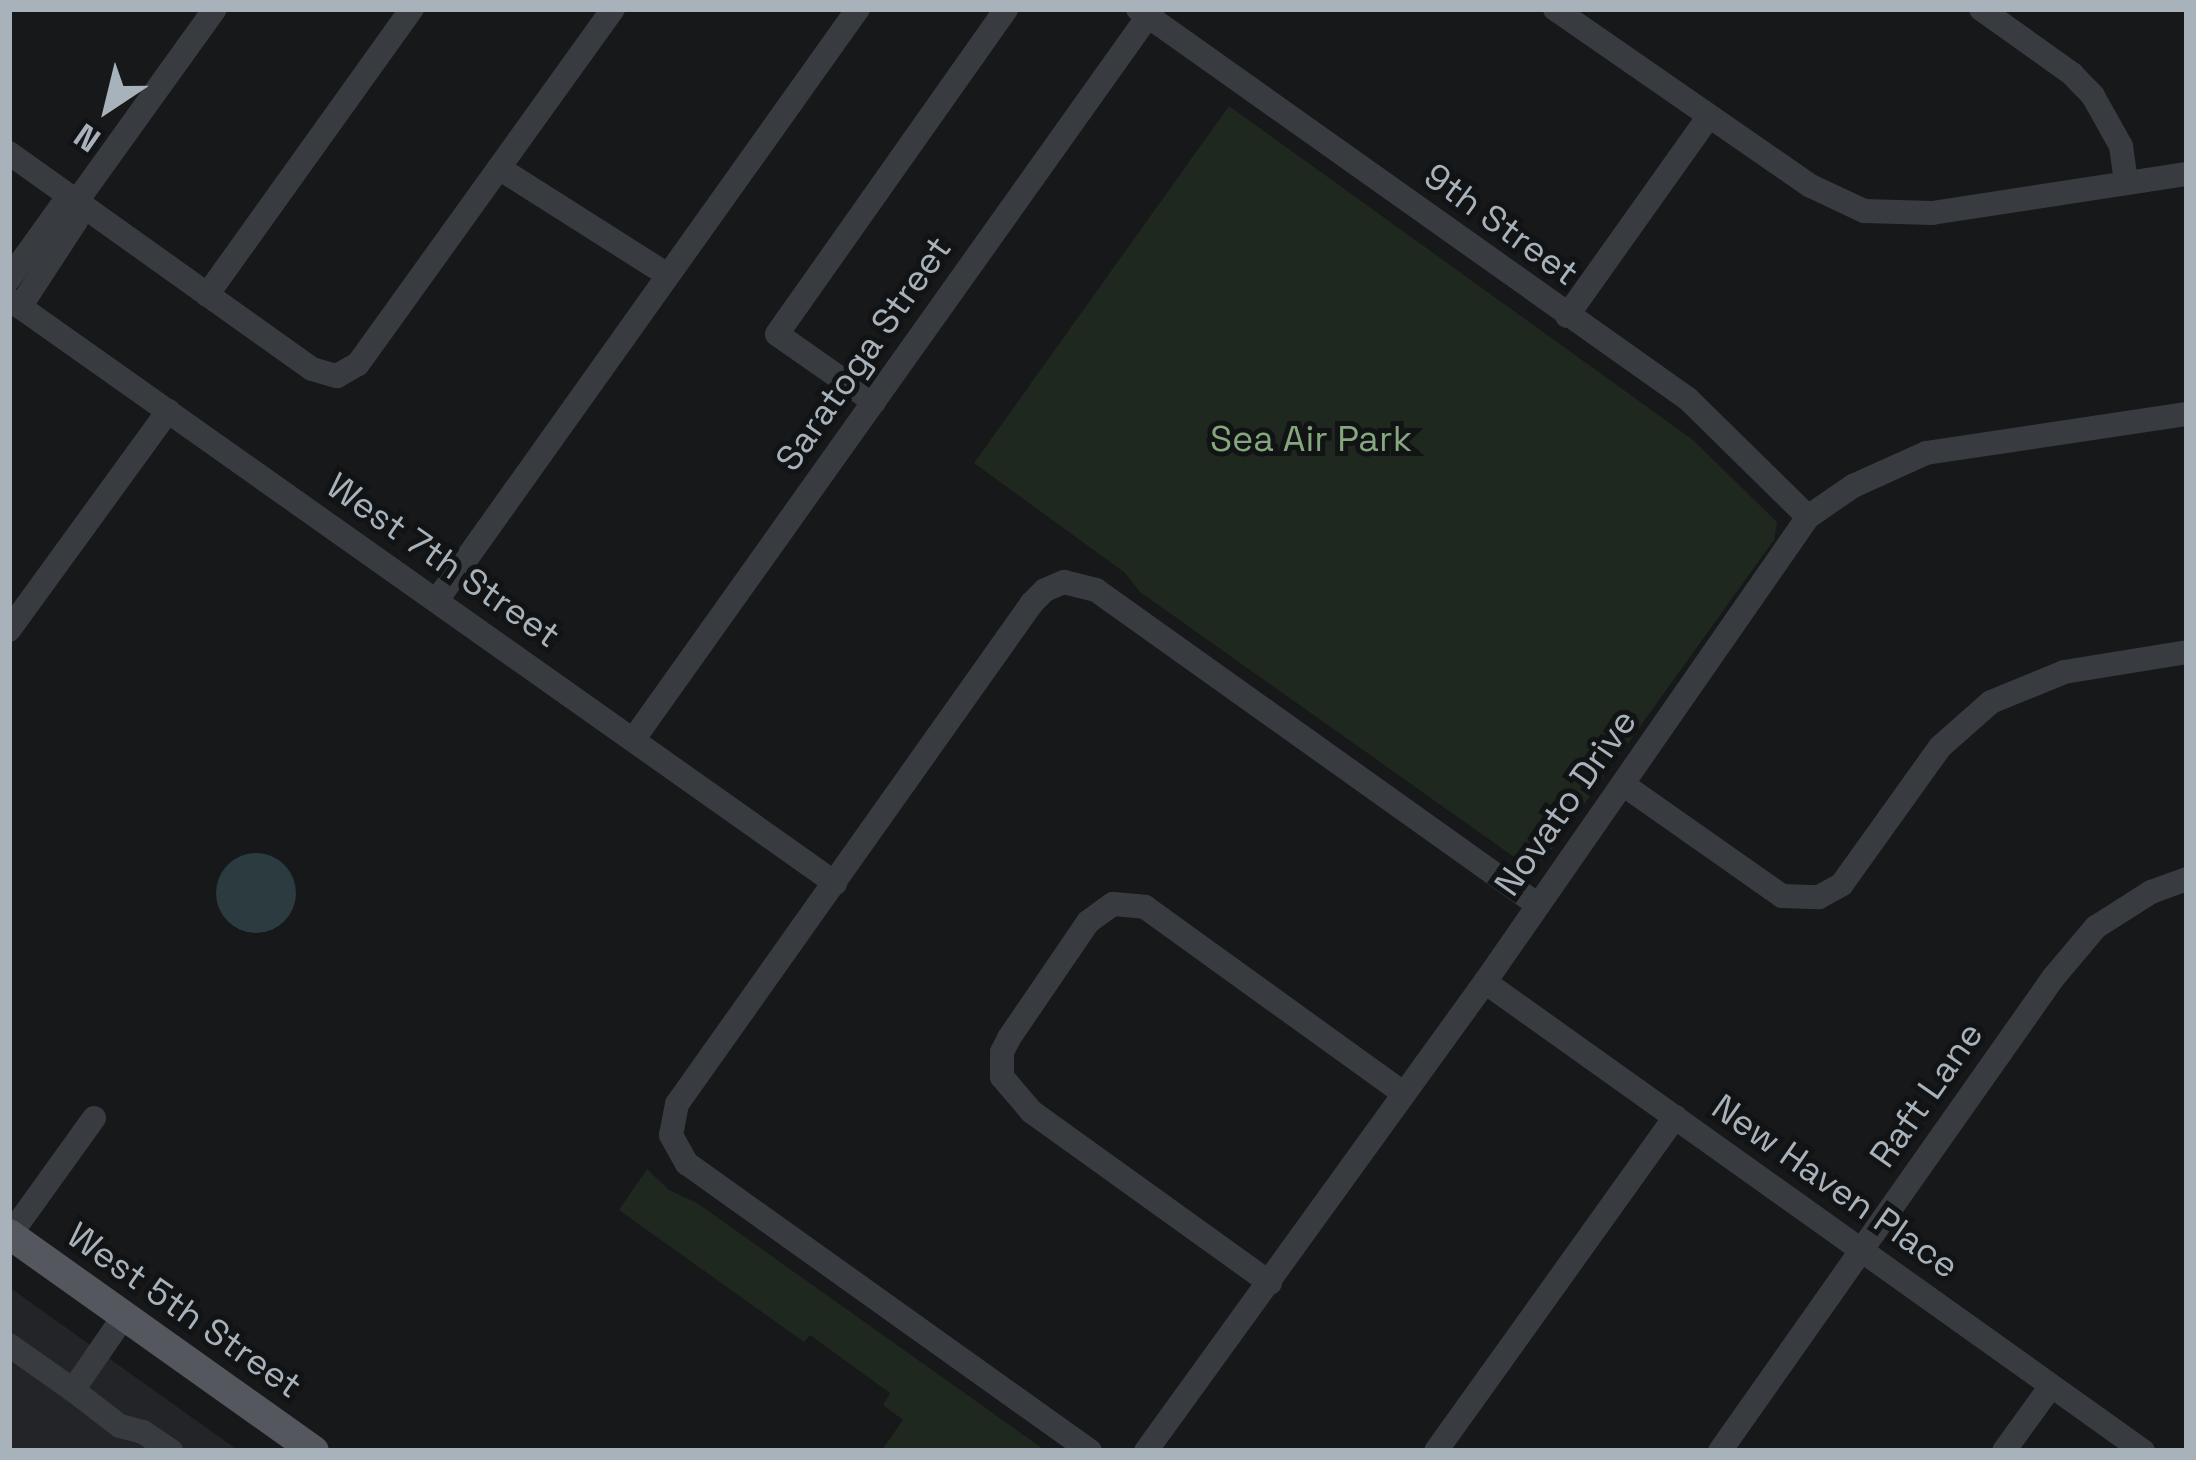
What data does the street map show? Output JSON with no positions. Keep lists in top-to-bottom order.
{
  "streets": {
    "main road": ["West 5th Street"],
    "street": [
      "9th Street",
      "Saratoga Street",
      "West 7th Street",
      "Novato Drive",
      "Raft Lane",
      "New Haven Place"
    ]
  },
  "crossings": [
    ["9th Street", "Saratoga Street"],
    ["9th Street", "Novato Drive"],
    ["Saratoga Street", "West 7th Street"],
    ["Novato Drive", "New Haven Place"],
    ["Raft Lane", "New Haven Place"]
  ],
  "parks": ["Sea Air Park"],
  "north": "bottom left"
}
